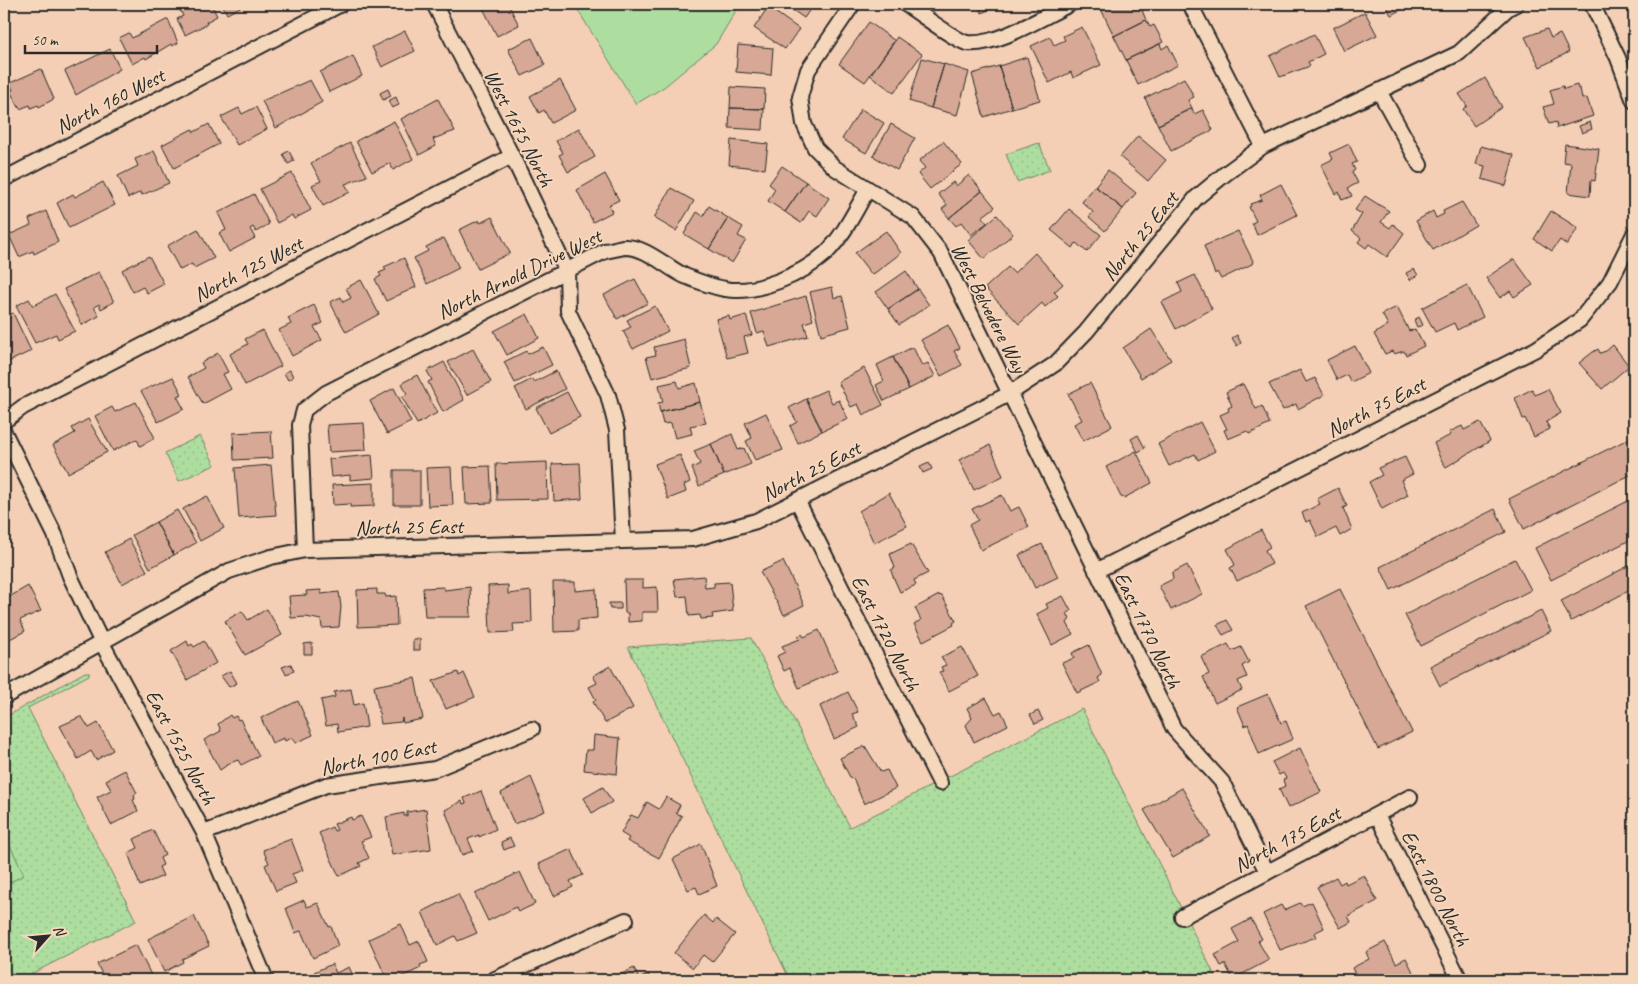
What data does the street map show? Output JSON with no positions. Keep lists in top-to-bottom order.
{
  "streets": {
    "street": [
      "North 160 West",
      "West 1675 North",
      "North 25 East",
      "North 125 West",
      "North Arnold Drive West",
      "West Belvedere Way",
      "North 75 East",
      "East 1770 North",
      "East 1720 North",
      "East 1525 North",
      "North 100 East",
      "North 175 East",
      "East 1800 North"
    ]
  },
  "crossings": [
    ["West 1675 North", "North 125 West"],
    ["West 1675 North", "North Arnold Drive West"],
    ["North 25 East", "North Arnold Drive West"],
    ["North 25 East", "West Belvedere Way"],
    ["North 25 East", "East 1770 North"],
    ["North 25 East", "East 1720 North"],
    ["North 25 East", "East 1525 North"],
    ["North Arnold Drive West", "West Belvedere Way"],
    ["West Belvedere Way", "East 1770 North"],
    ["North 75 East", "East 1770 North"],
    ["East 1770 North", "North 175 East"],
    ["East 1525 North", "North 100 East"],
    ["North 175 East", "East 1800 North"]
  ],
  "scale_bar": "50 m",
  "north": "top right"
}
